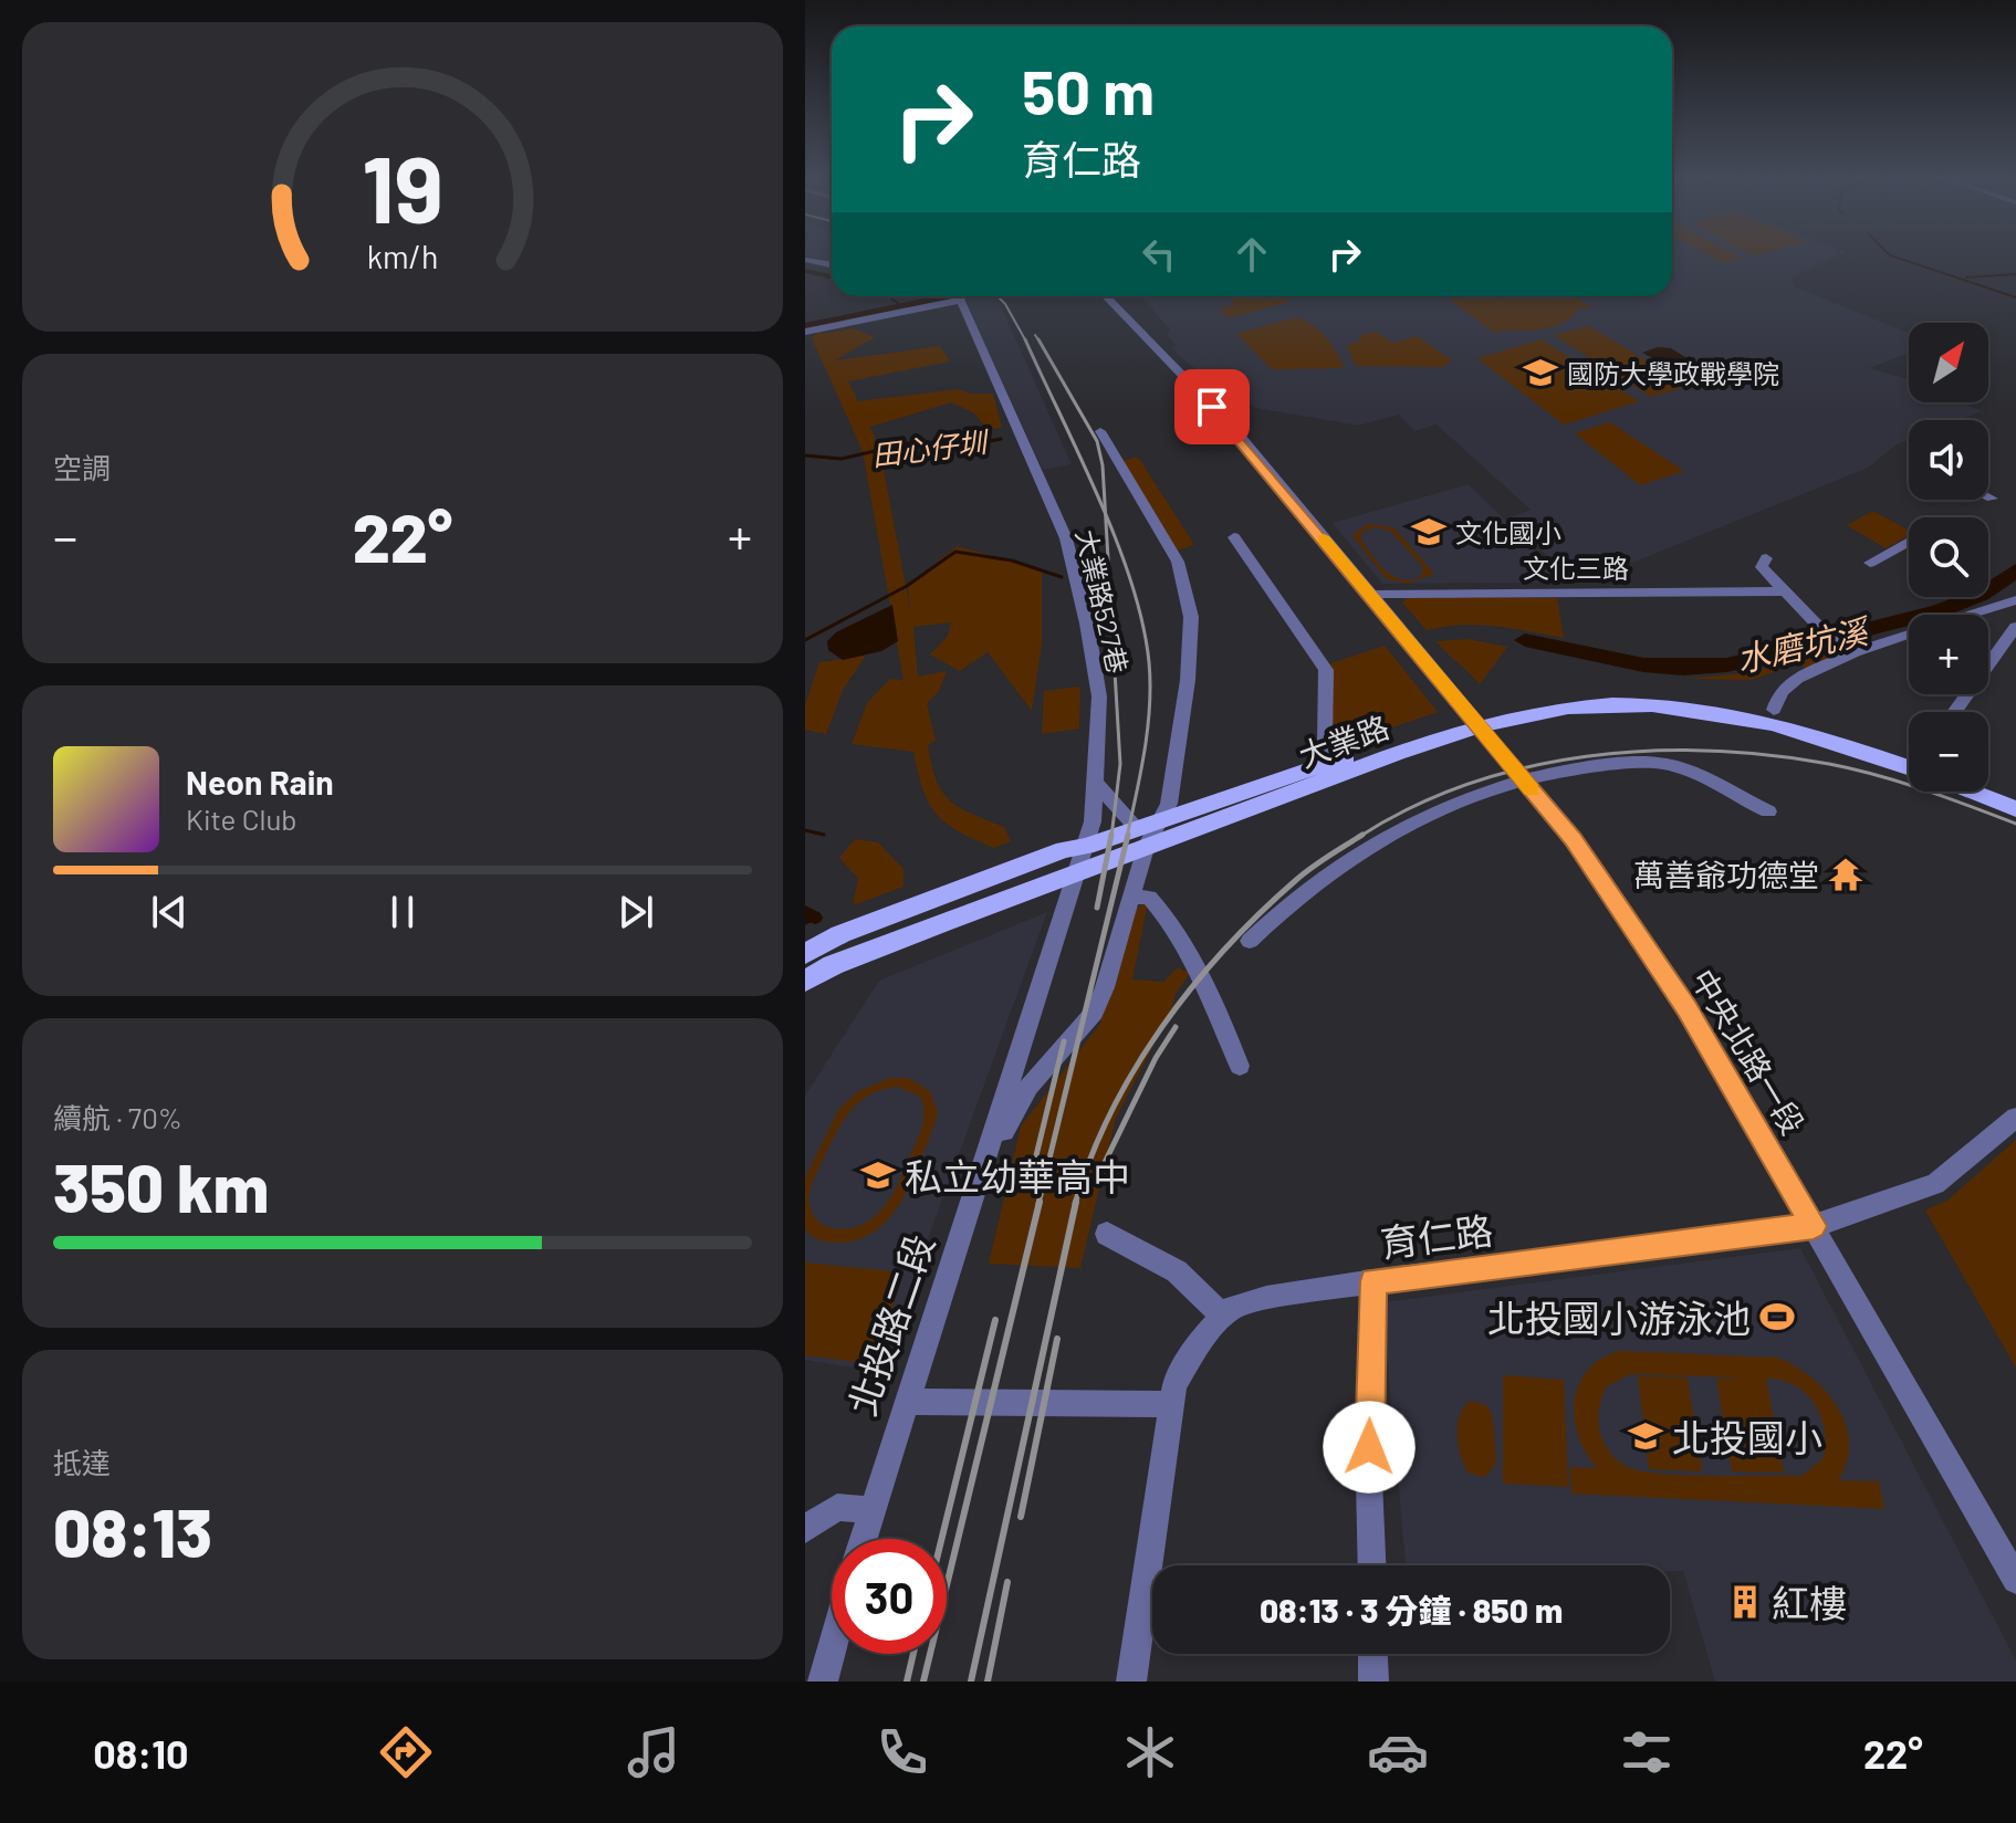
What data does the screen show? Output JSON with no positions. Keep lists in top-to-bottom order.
{
  "streets": {
    "main road": ["大業路"],
    "street": [
      "文化三路",
      "大業路527巷",
      "中央北路一段",
      "育仁路",
      "北投路二段"
    ]
  },
  "crossings": [
    ["文化三路", "中央北路一段"],
    ["大業路527巷", "大業路"],
    ["大業路527巷", "北投路二段"],
    ["大業路", "中央北路一段"],
    ["中央北路一段", "育仁路"]
  ],
  "water": ["田心仔圳", "水磨坑溪"],
  "places": {
    "school or university": [
      "國防大學政戰學院",
      "文化國小",
      "私立幼華高中",
      "北投國小"
    ],
    "temple": ["萬善爺功德堂"],
    "sports": ["北投國小游泳池"],
    "building": ["紅樓"]
  },
  "north": "top right",
  "page": {
    "turn": ["50 m", "育仁路"],
    "map_buttons": ["+", "−"],
    "tile": [
      "空調",
      ["續航 · 70%", "350 km"],
      ["抵達", "08:13"]
    ],
    "heat": ["−", "22°", "+"],
    "song": ["Neon Rain", "Kite Club"],
    "limit": "30",
    "trip": "08:13 · 3 分鐘 · 850 m",
    "tabs": ["08:10", "22°"],
    "gauge": ["19", "km/h"]
  }
}
